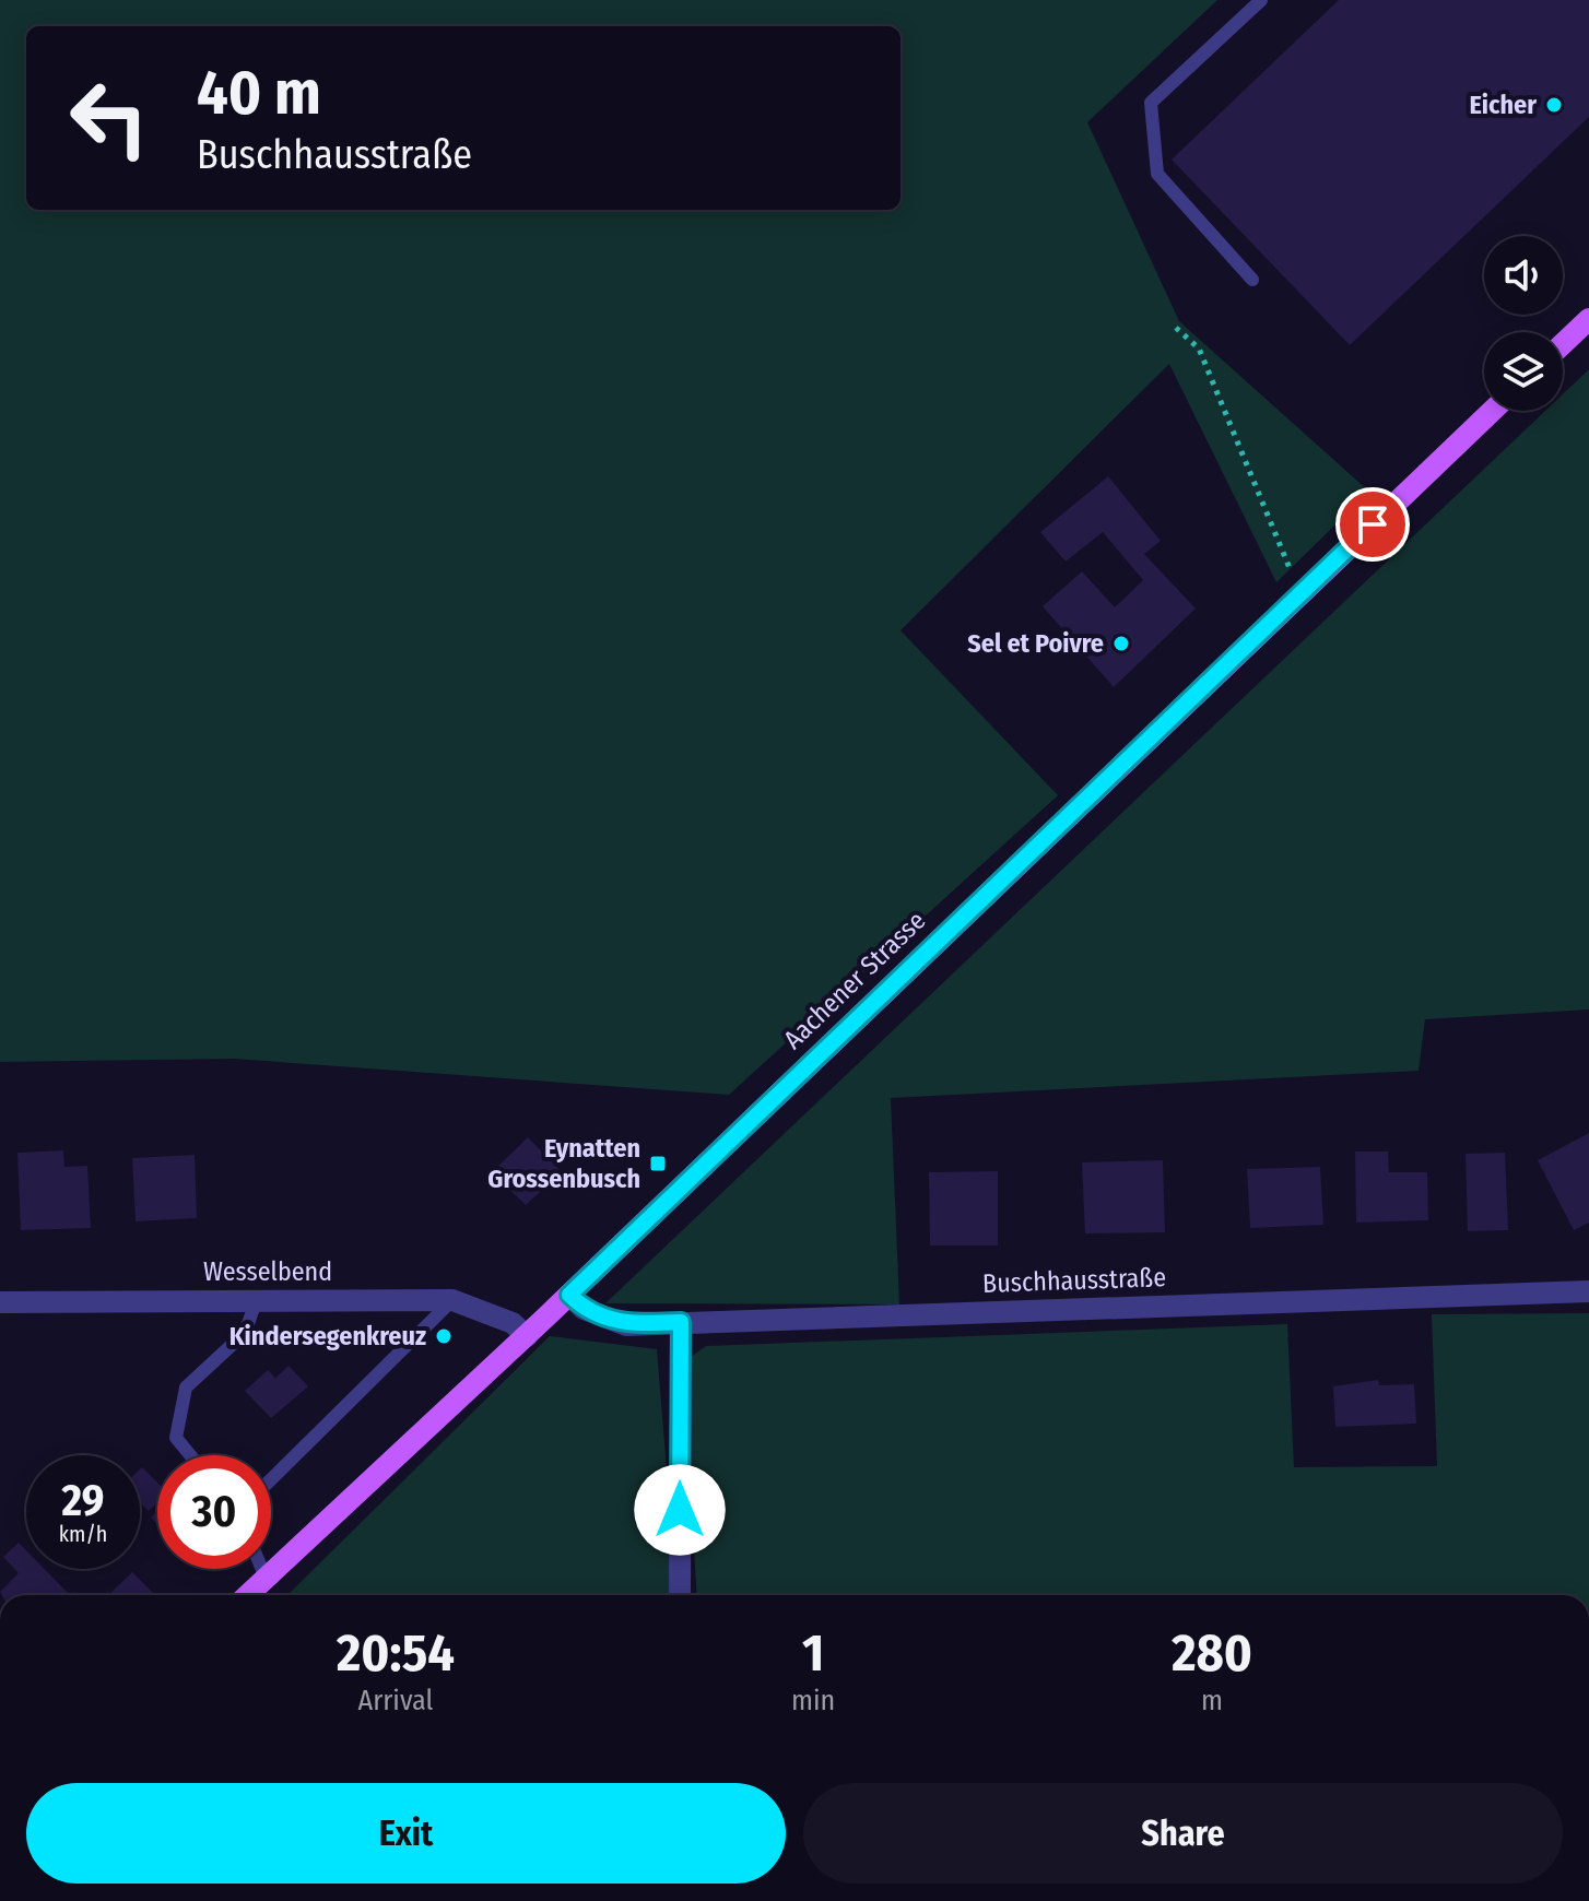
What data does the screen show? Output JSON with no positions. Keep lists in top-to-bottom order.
{
  "streets": {
    "main road": ["Aachener Strasse"],
    "street": ["Wesselbend", "Buschhausstraße"]
  },
  "crossings": [
    ["Aachener Strasse", "Wesselbend"],
    ["Aachener Strasse", "Buschhausstraße"]
  ],
  "places": {
    "other": ["Eicher", "Sel et Poivre", "Kindersegenkreuz"],
    "transit": ["Eynatten Grossenbusch"]
  },
  "page": {
    "turn": ["40 m", "Buschhausstraße"],
    "speed": "29 km/h",
    "limit": "30",
    "eta": [
      "20:54",
      "Arrival",
      "1",
      "min",
      "280",
      "m"
    ],
    "buttons": ["Exit", "Share"]
  }
}
